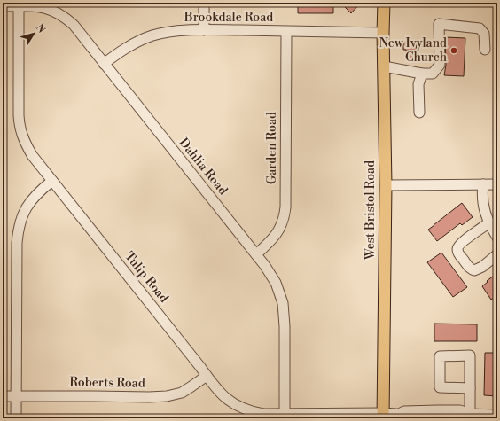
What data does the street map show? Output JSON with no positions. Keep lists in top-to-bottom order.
{
  "streets": {
    "main road": ["West Bristol Road"],
    "street": [
      "Brookdale Road",
      "Garden Road",
      "Dahlia Road",
      "Tulip Road",
      "Roberts Road"
    ]
  },
  "crossings": [
    ["Brookdale Road", "Garden Road"],
    ["Brookdale Road", "Dahlia Road"],
    ["Brookdale Road", "West Bristol Road"],
    ["Garden Road", "Dahlia Road"],
    ["Dahlia Road", "Tulip Road"],
    ["West Bristol Road", "Tulip Road"],
    ["Tulip Road", "Roberts Road"]
  ],
  "places": ["New Ivyland Church"],
  "north": "top right"
}
